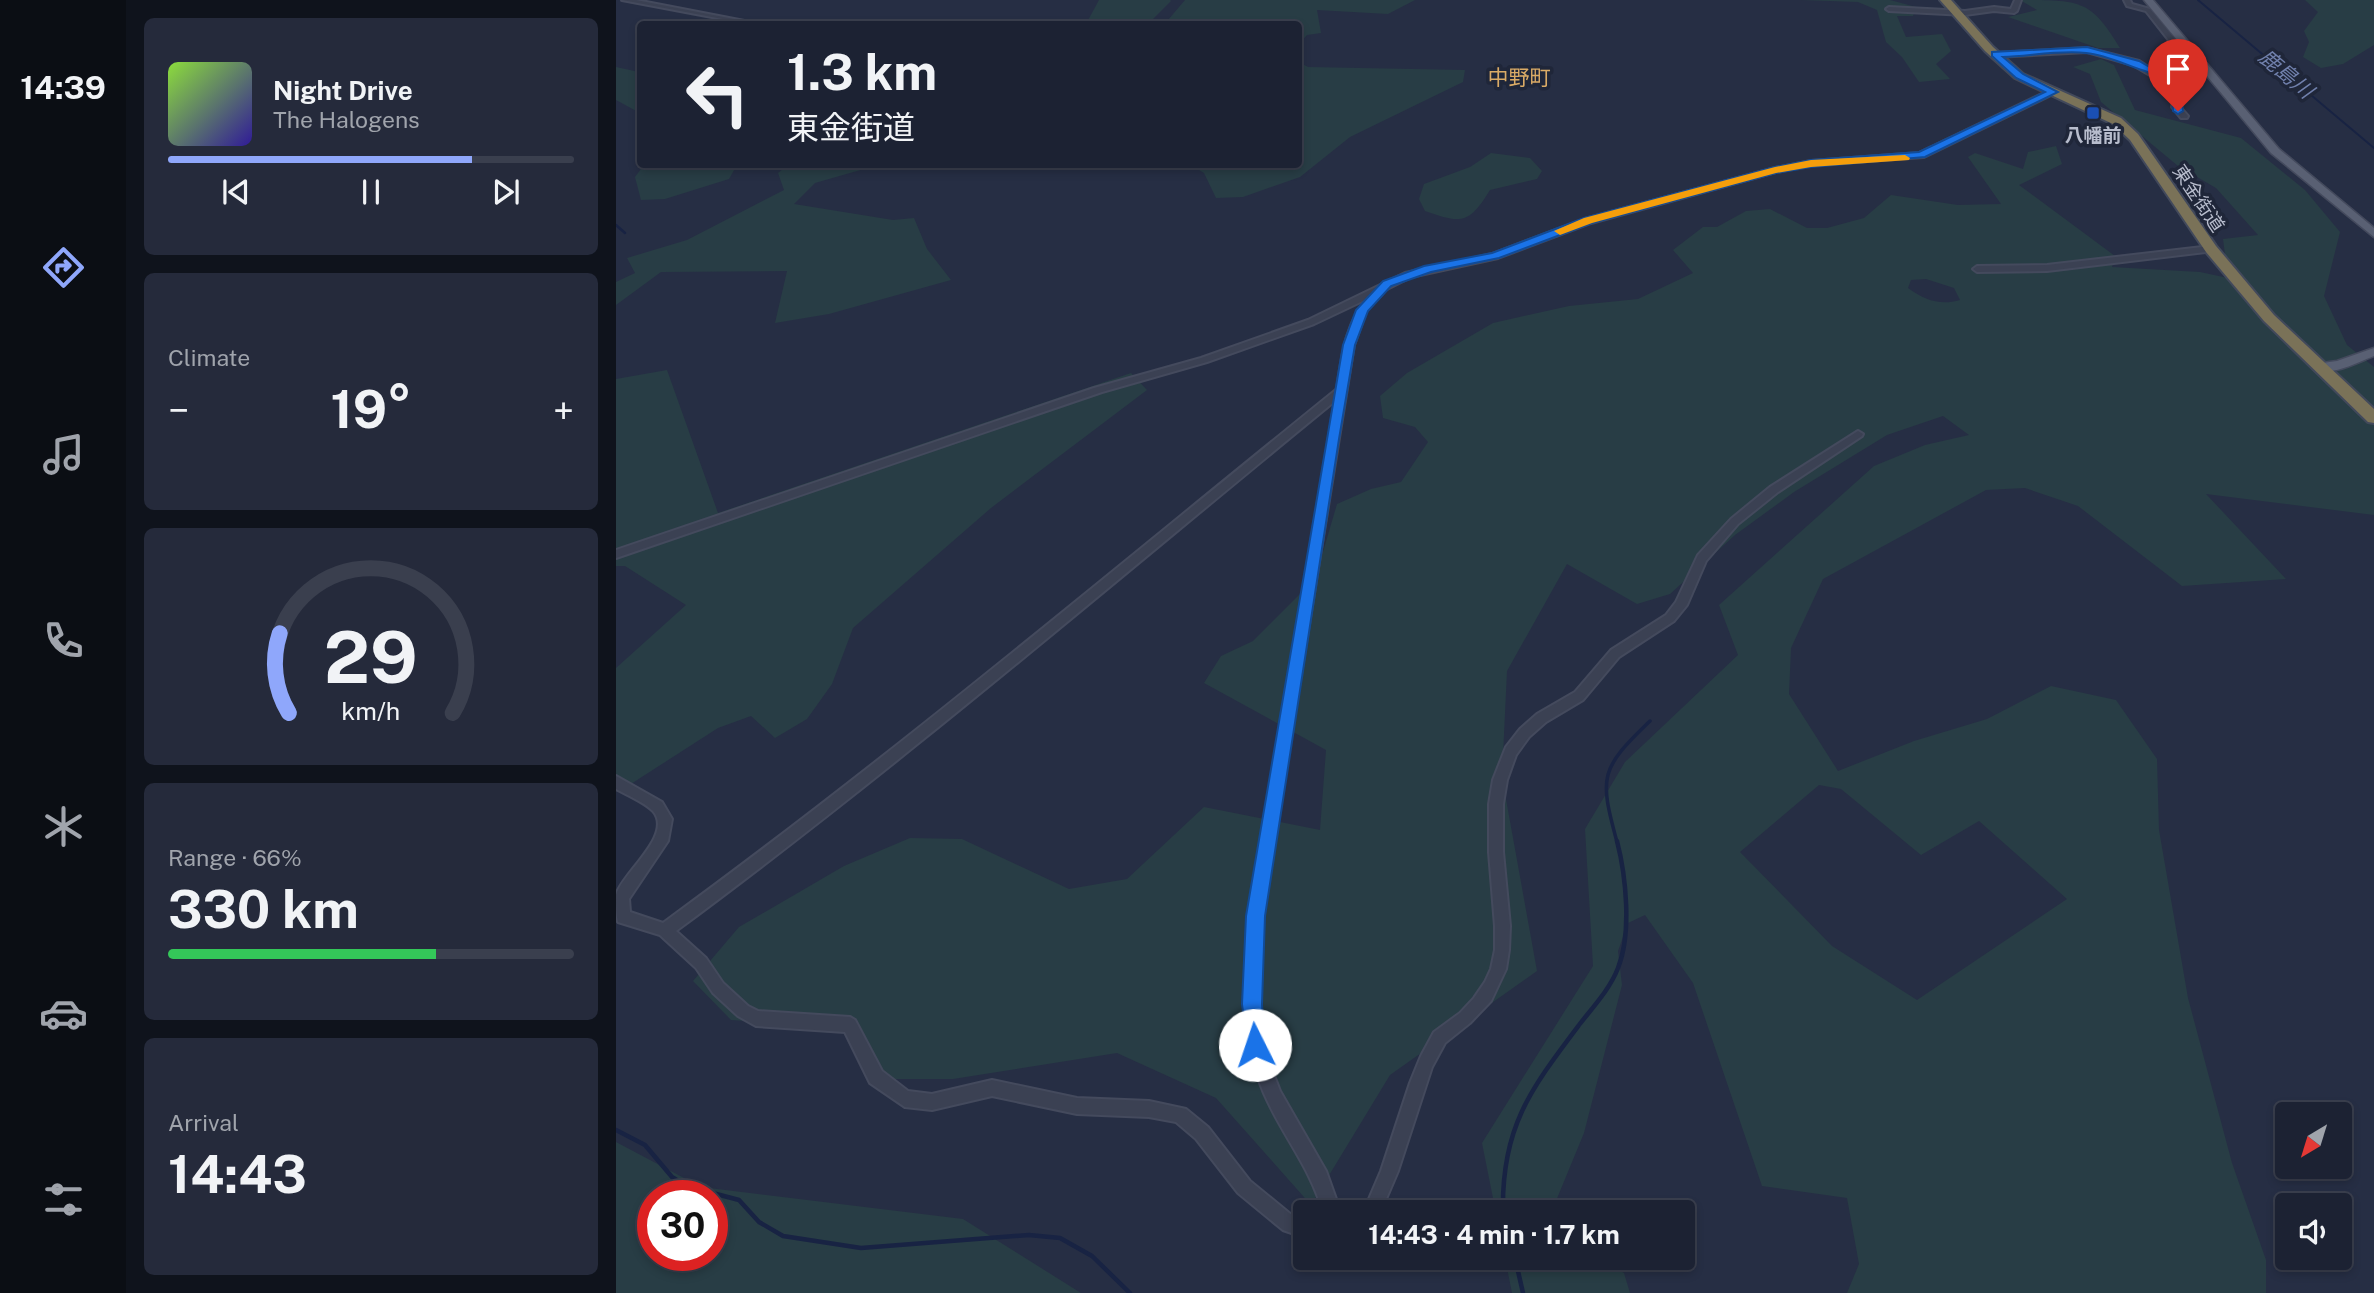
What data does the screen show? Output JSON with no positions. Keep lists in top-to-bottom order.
{
  "streets": {
    "highway": ["東金街道"]
  },
  "districts": ["中野町"],
  "water": ["鹿島川"],
  "places": {
    "transit": ["八幡前"]
  },
  "north": "bottom left",
  "page": {
    "tabs": "14:39",
    "turn": ["1.3 km", "東金街道"],
    "song": ["Night Drive", "The Halogens"],
    "tile": [
      "Climate",
      ["Range · 66%", "330 km"],
      ["Arrival", "14:43"]
    ],
    "heat": ["−", "19°", "+"],
    "limit": "30",
    "trip": "14:43 · 4 min · 1.7 km",
    "gauge": ["29", "km/h"]
  }
}
